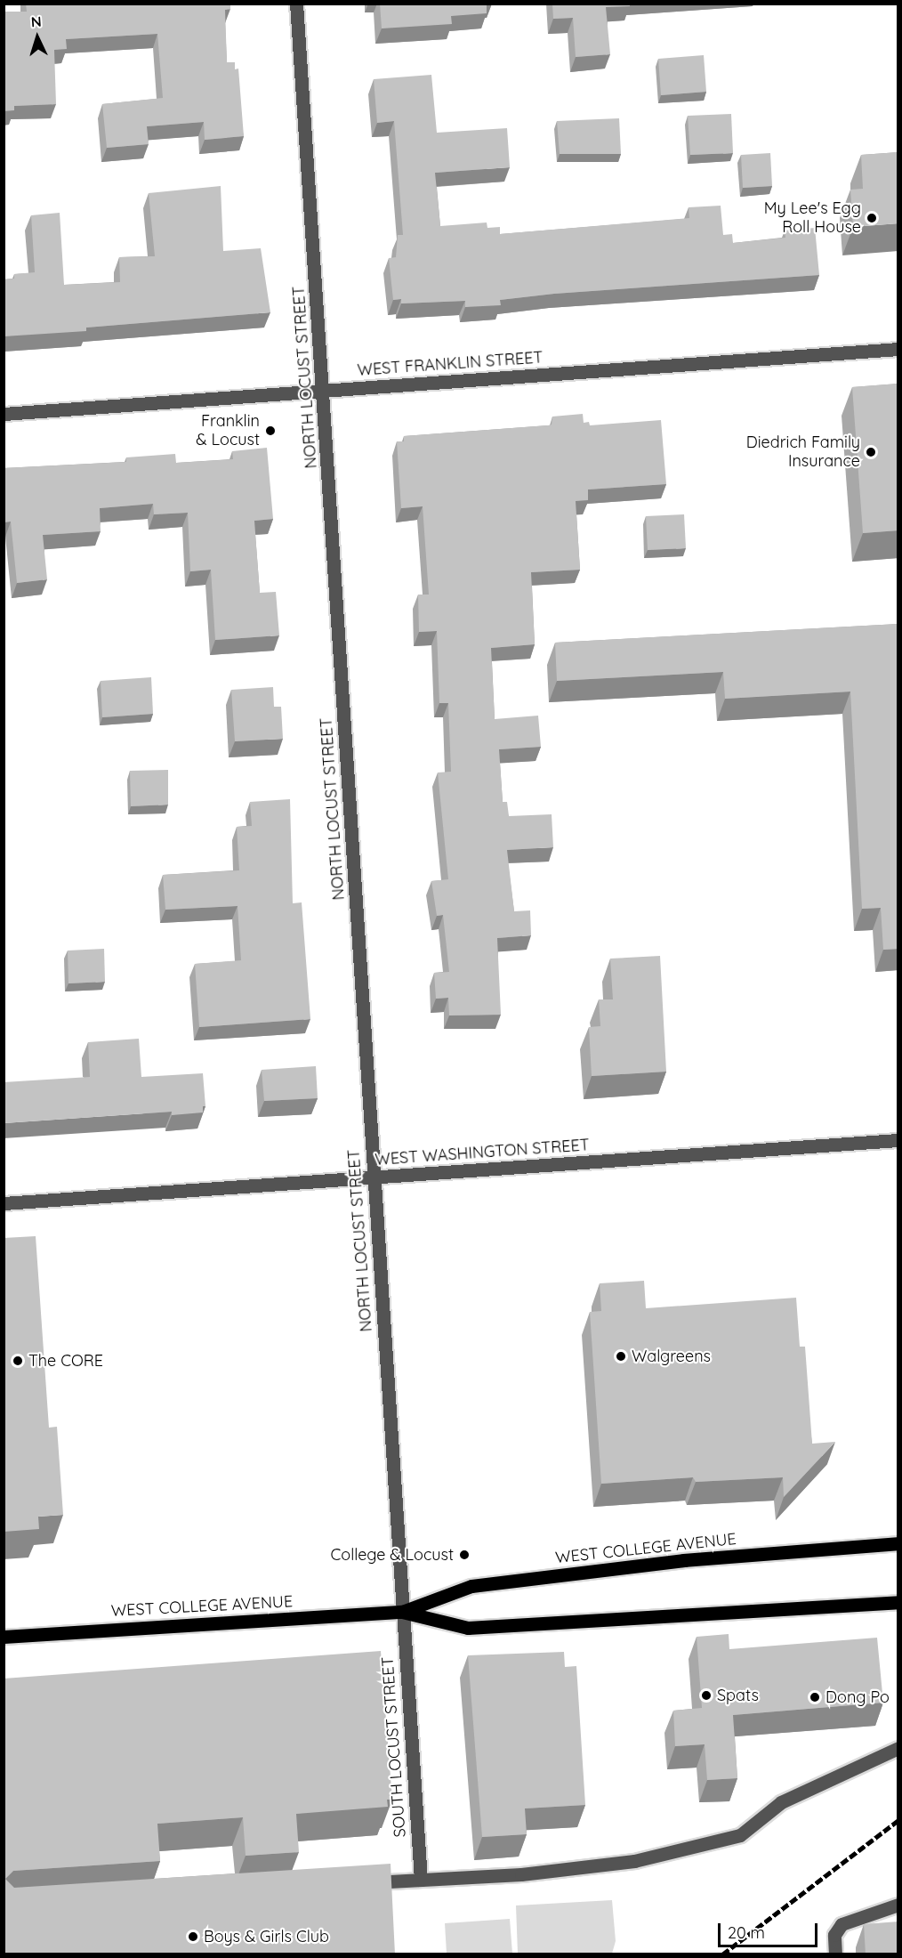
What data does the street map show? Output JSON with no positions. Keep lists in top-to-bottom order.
{
  "streets": {
    "main road": ["WEST COLLEGE AVENUE"],
    "street": [
      "WEST FRANKLIN STREET",
      "NORTH LOCUST STREET",
      "WEST WASHINGTON STREET",
      "SOUTH LOCUST STREET"
    ]
  },
  "crossings": [
    ["WEST FRANKLIN STREET", "NORTH LOCUST STREET"],
    ["NORTH LOCUST STREET", "WEST WASHINGTON STREET"],
    ["NORTH LOCUST STREET", "WEST COLLEGE AVENUE"],
    ["NORTH LOCUST STREET", "SOUTH LOCUST STREET"],
    ["WEST COLLEGE AVENUE", "SOUTH LOCUST STREET"]
  ],
  "places": [
    "My Lee's Egg Roll House",
    "Franklin & Locust",
    "Diedrich Family Insurance",
    "Walgreens",
    "The CORE",
    "College & Locust",
    "Spats",
    "Dong Po",
    "Boys & Girls Club"
  ],
  "scale_bar": "20 m",
  "north": "top"
}
